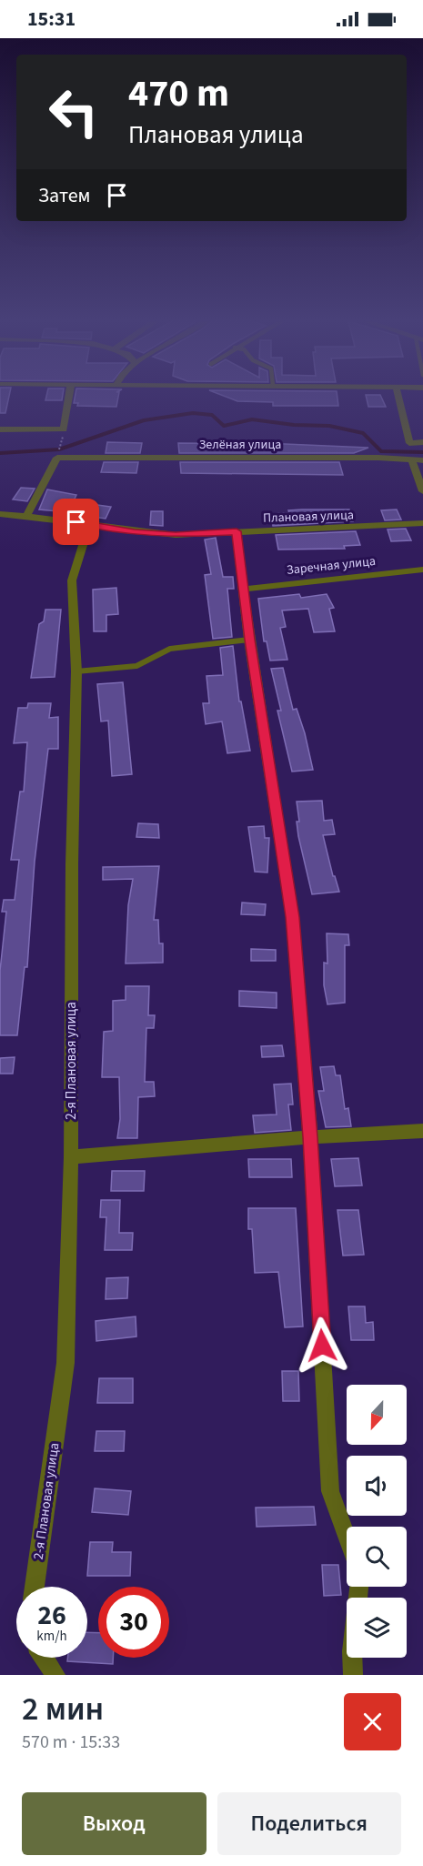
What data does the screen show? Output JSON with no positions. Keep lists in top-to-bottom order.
{
  "streets": {
    "street": [
      "Зелёная улица",
      "Плановая улица",
      "Заречная улица",
      "2-я Плановая улица"
    ]
  },
  "crossings": [
    ["Плановая улица", "2-я Плановая улица"]
  ],
  "north": "bottom",
  "page": {
    "status": "15:31",
    "turn": ["470 m", "Плановая улица"],
    "then": "Затем",
    "speed": "26 km/h",
    "limit": "30",
    "heading": ["2 мин", "570 m · 15:33"],
    "buttons": ["Выход", "Поделиться"]
  }
}
